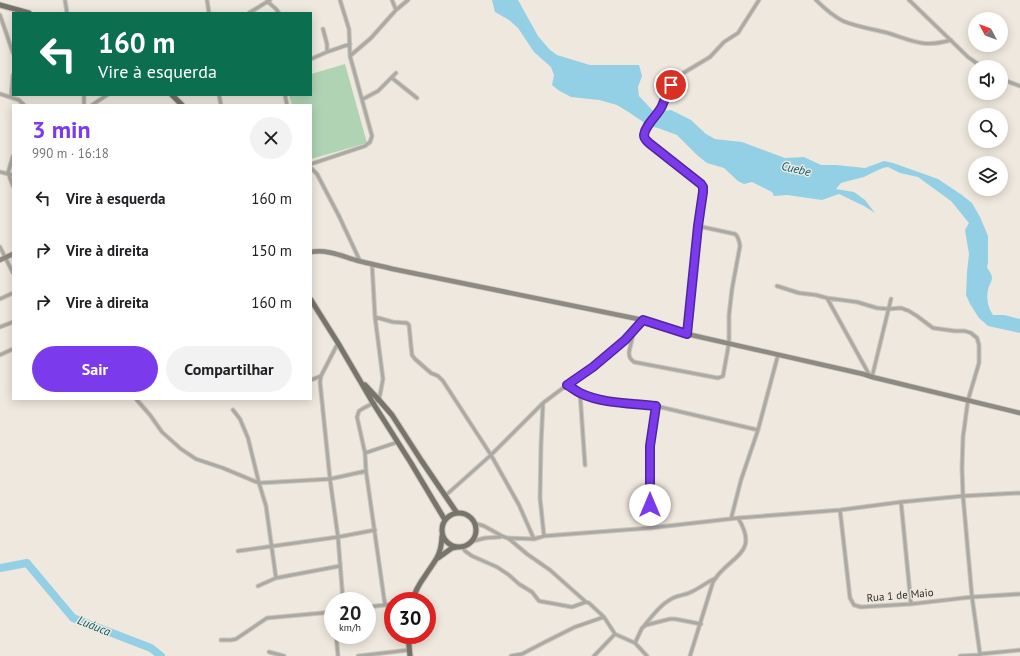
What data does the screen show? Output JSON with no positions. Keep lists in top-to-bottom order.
{
  "streets": {
    "street": ["Rua 1 de Maio"]
  },
  "water": ["Cuebe", "Luáuca"],
  "north": "top left",
  "page": {
    "turn": ["160 m", "Vire à esquerda"],
    "heading": ["3 min", "990 m · 16:18"],
    "list": [
      {
        "name": "Vire à esquerda",
        "value": "160 m"
      },
      {
        "name": "Vire à direita",
        "value": "150 m"
      },
      {
        "name": "Vire à direita",
        "value": "160 m"
      }
    ],
    "buttons": ["Sair", "Compartilhar"],
    "speed": "20 km/h",
    "limit": "30"
  }
}
